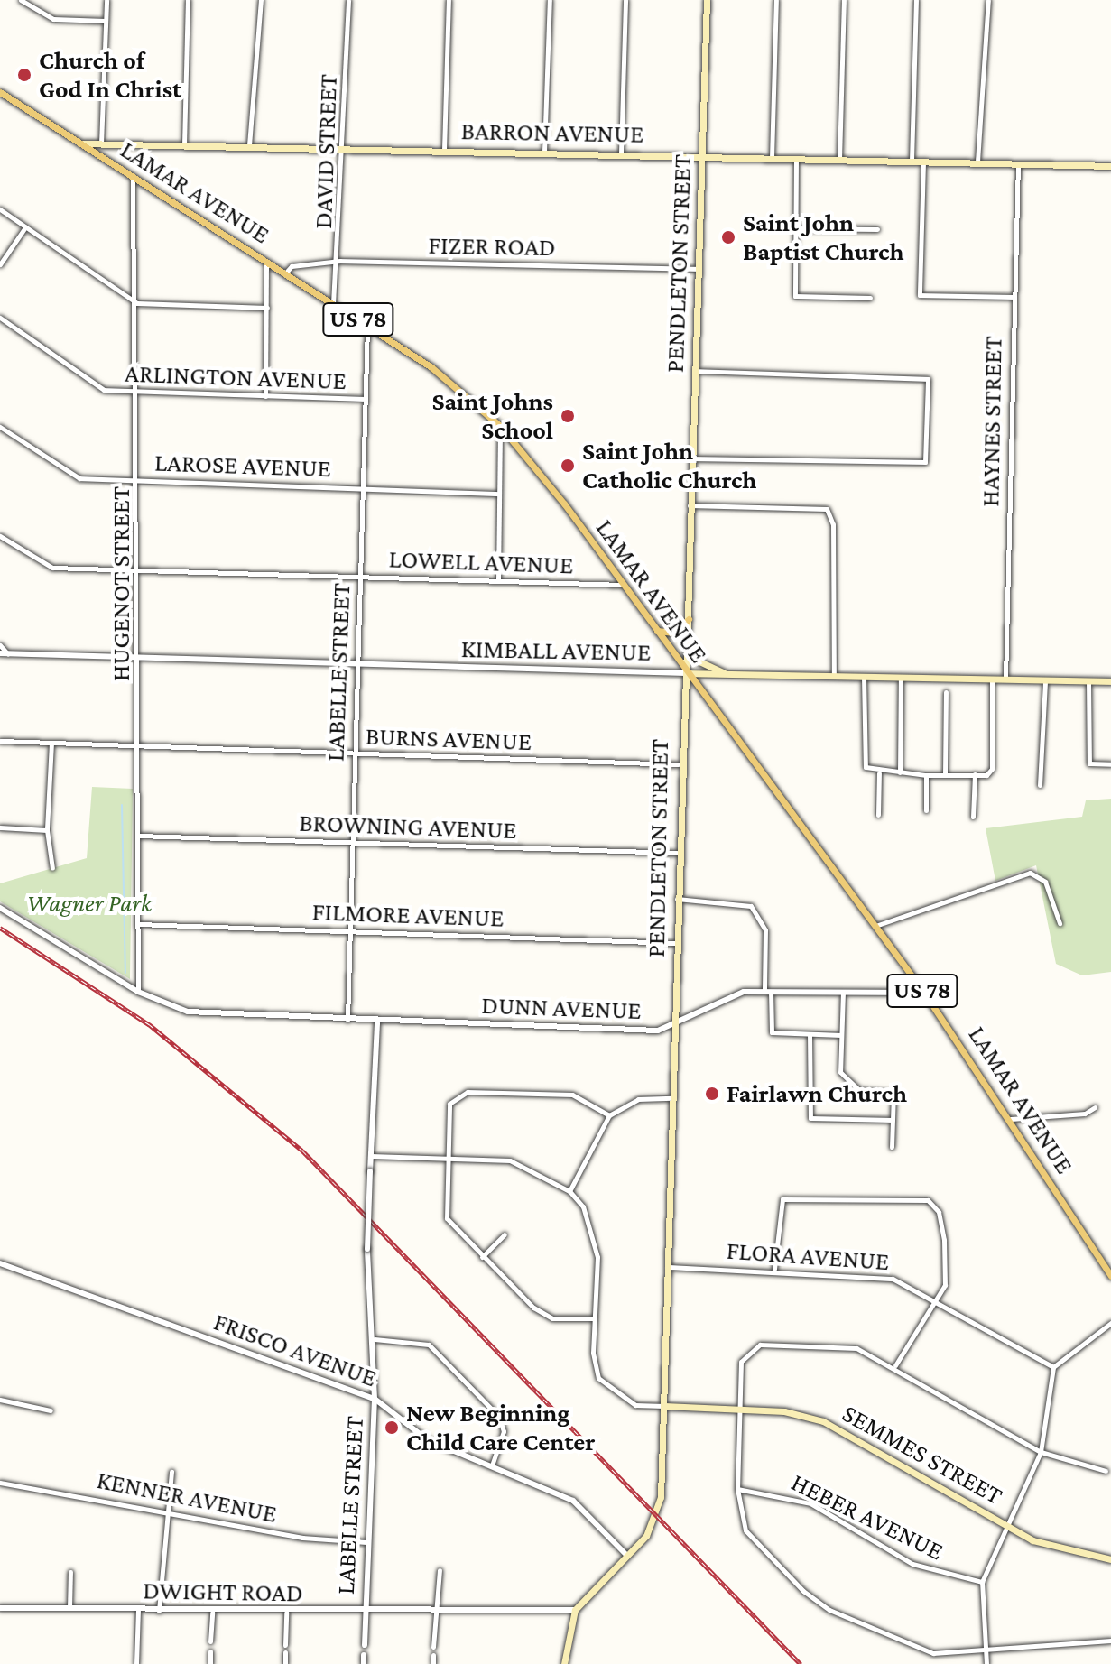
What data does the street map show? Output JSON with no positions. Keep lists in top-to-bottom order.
{
  "streets": {
    "main road": [
      "BARRON AVENUE",
      "LAMAR AVENUE",
      "PENDLETON STREET",
      "US 78",
      "KIMBALL AVENUE",
      "SEMMES STREET"
    ],
    "street": [
      "DAVID STREET",
      "FIZER ROAD",
      "ARLINGTON AVENUE",
      "HAYNES STREET",
      "LAROSE AVENUE",
      "LOWELL AVENUE",
      "HUGENOT STREET",
      "LABELLE STREET",
      "BURNS AVENUE",
      "BROWNING AVENUE",
      "FILMORE AVENUE",
      "DUNN AVENUE",
      "FLORA AVENUE",
      "FRISCO AVENUE",
      "KENNER AVENUE",
      "HEBER AVENUE",
      "DWIGHT ROAD"
    ]
  },
  "crossings": [
    ["BARRON AVENUE", "DAVID STREET"],
    ["BARRON AVENUE", "LAMAR AVENUE"],
    ["BARRON AVENUE", "PENDLETON STREET"],
    ["BARRON AVENUE", "HAYNES STREET"],
    ["DAVID STREET", "LAMAR AVENUE"],
    ["DAVID STREET", "FIZER ROAD"],
    ["LAMAR AVENUE", "FIZER ROAD"],
    ["LAMAR AVENUE", "PENDLETON STREET"],
    ["LAMAR AVENUE", "LOWELL AVENUE"],
    ["LAMAR AVENUE", "HUGENOT STREET"],
    ["LAMAR AVENUE", "KIMBALL AVENUE"],
    ["LAMAR AVENUE", "LABELLE STREET"],
    ["LAMAR AVENUE", "DUNN AVENUE"],
    ["FIZER ROAD", "PENDLETON STREET"],
    ["PENDLETON STREET", "KIMBALL AVENUE"],
    ["PENDLETON STREET", "BURNS AVENUE"],
    ["PENDLETON STREET", "BROWNING AVENUE"],
    ["PENDLETON STREET", "FILMORE AVENUE"],
    ["PENDLETON STREET", "DUNN AVENUE"],
    ["PENDLETON STREET", "FLORA AVENUE"],
    ["PENDLETON STREET", "FRISCO AVENUE"],
    ["PENDLETON STREET", "SEMMES STREET"],
    ["PENDLETON STREET", "DWIGHT ROAD"],
    ["ARLINGTON AVENUE", "HUGENOT STREET"],
    ["ARLINGTON AVENUE", "LABELLE STREET"],
    ["HAYNES STREET", "KIMBALL AVENUE"],
    ["LAROSE AVENUE", "HUGENOT STREET"],
    ["LAROSE AVENUE", "LABELLE STREET"],
    ["LOWELL AVENUE", "HUGENOT STREET"],
    ["LOWELL AVENUE", "LABELLE STREET"],
    ["HUGENOT STREET", "KIMBALL AVENUE"],
    ["HUGENOT STREET", "BURNS AVENUE"],
    ["HUGENOT STREET", "BROWNING AVENUE"],
    ["HUGENOT STREET", "FILMORE AVENUE"],
    ["HUGENOT STREET", "DUNN AVENUE"],
    ["KIMBALL AVENUE", "LABELLE STREET"],
    ["LABELLE STREET", "BURNS AVENUE"],
    ["LABELLE STREET", "BROWNING AVENUE"],
    ["LABELLE STREET", "FILMORE AVENUE"],
    ["LABELLE STREET", "DUNN AVENUE"],
    ["LABELLE STREET", "FRISCO AVENUE"],
    ["LABELLE STREET", "KENNER AVENUE"],
    ["LABELLE STREET", "DWIGHT ROAD"]
  ],
  "parks": ["Wagner Park"],
  "places": [
    "Church of God In Christ",
    "Saint John Baptist Church",
    "Saint Johns School",
    "Saint John Catholic Church",
    "Fairlawn Church",
    "New Beginning Child Care Center"
  ]
}
